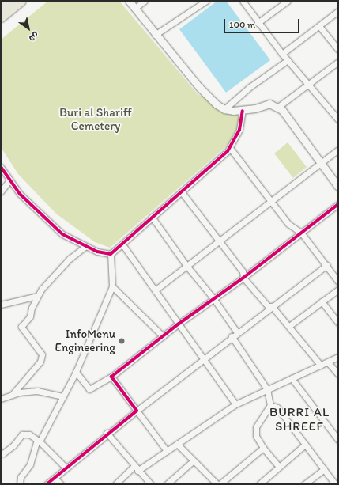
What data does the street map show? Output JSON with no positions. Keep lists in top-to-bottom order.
{
  "districts": ["BURRI AL SHREEF"],
  "parks": ["Buri al Shariff Cemetery"],
  "places": ["InfoMenu Engineering"],
  "scale_bar": "100 m",
  "north": "bottom right"
}
